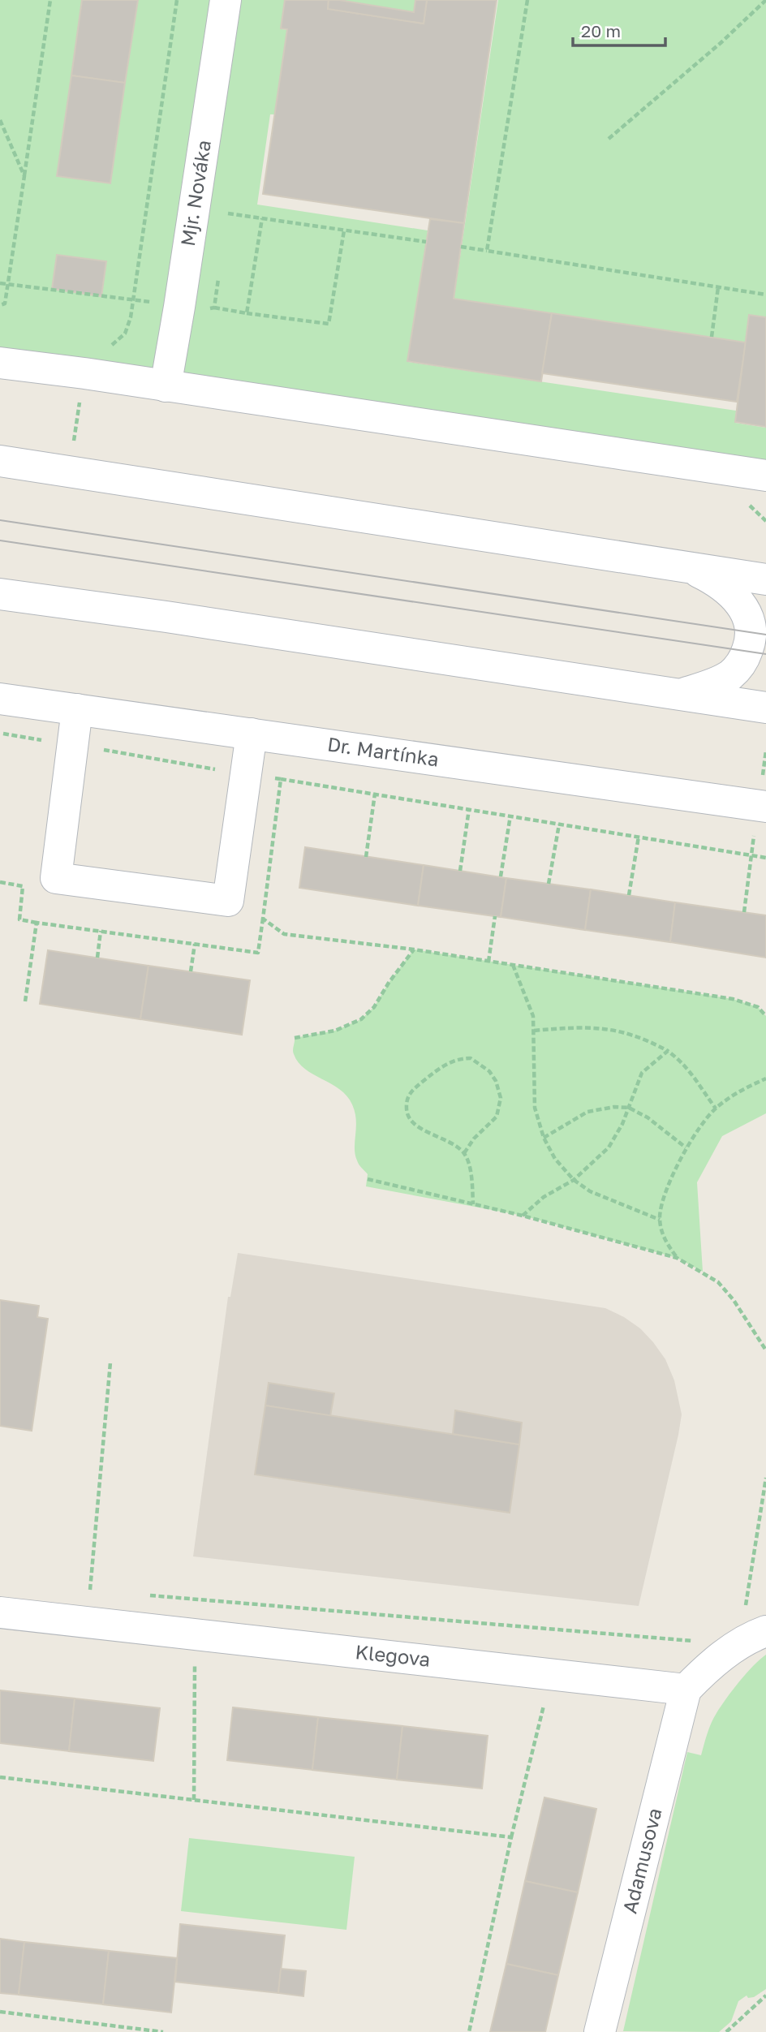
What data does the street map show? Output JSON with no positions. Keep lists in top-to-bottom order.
{
  "streets": {
    "street": [
      "Mjr. Nováka",
      "Dr. Martínka",
      "Klegova",
      "Adamusova"
    ]
  },
  "crossings": [
    ["Klegova", "Adamusova"]
  ],
  "scale_bar": "20 m"
}
